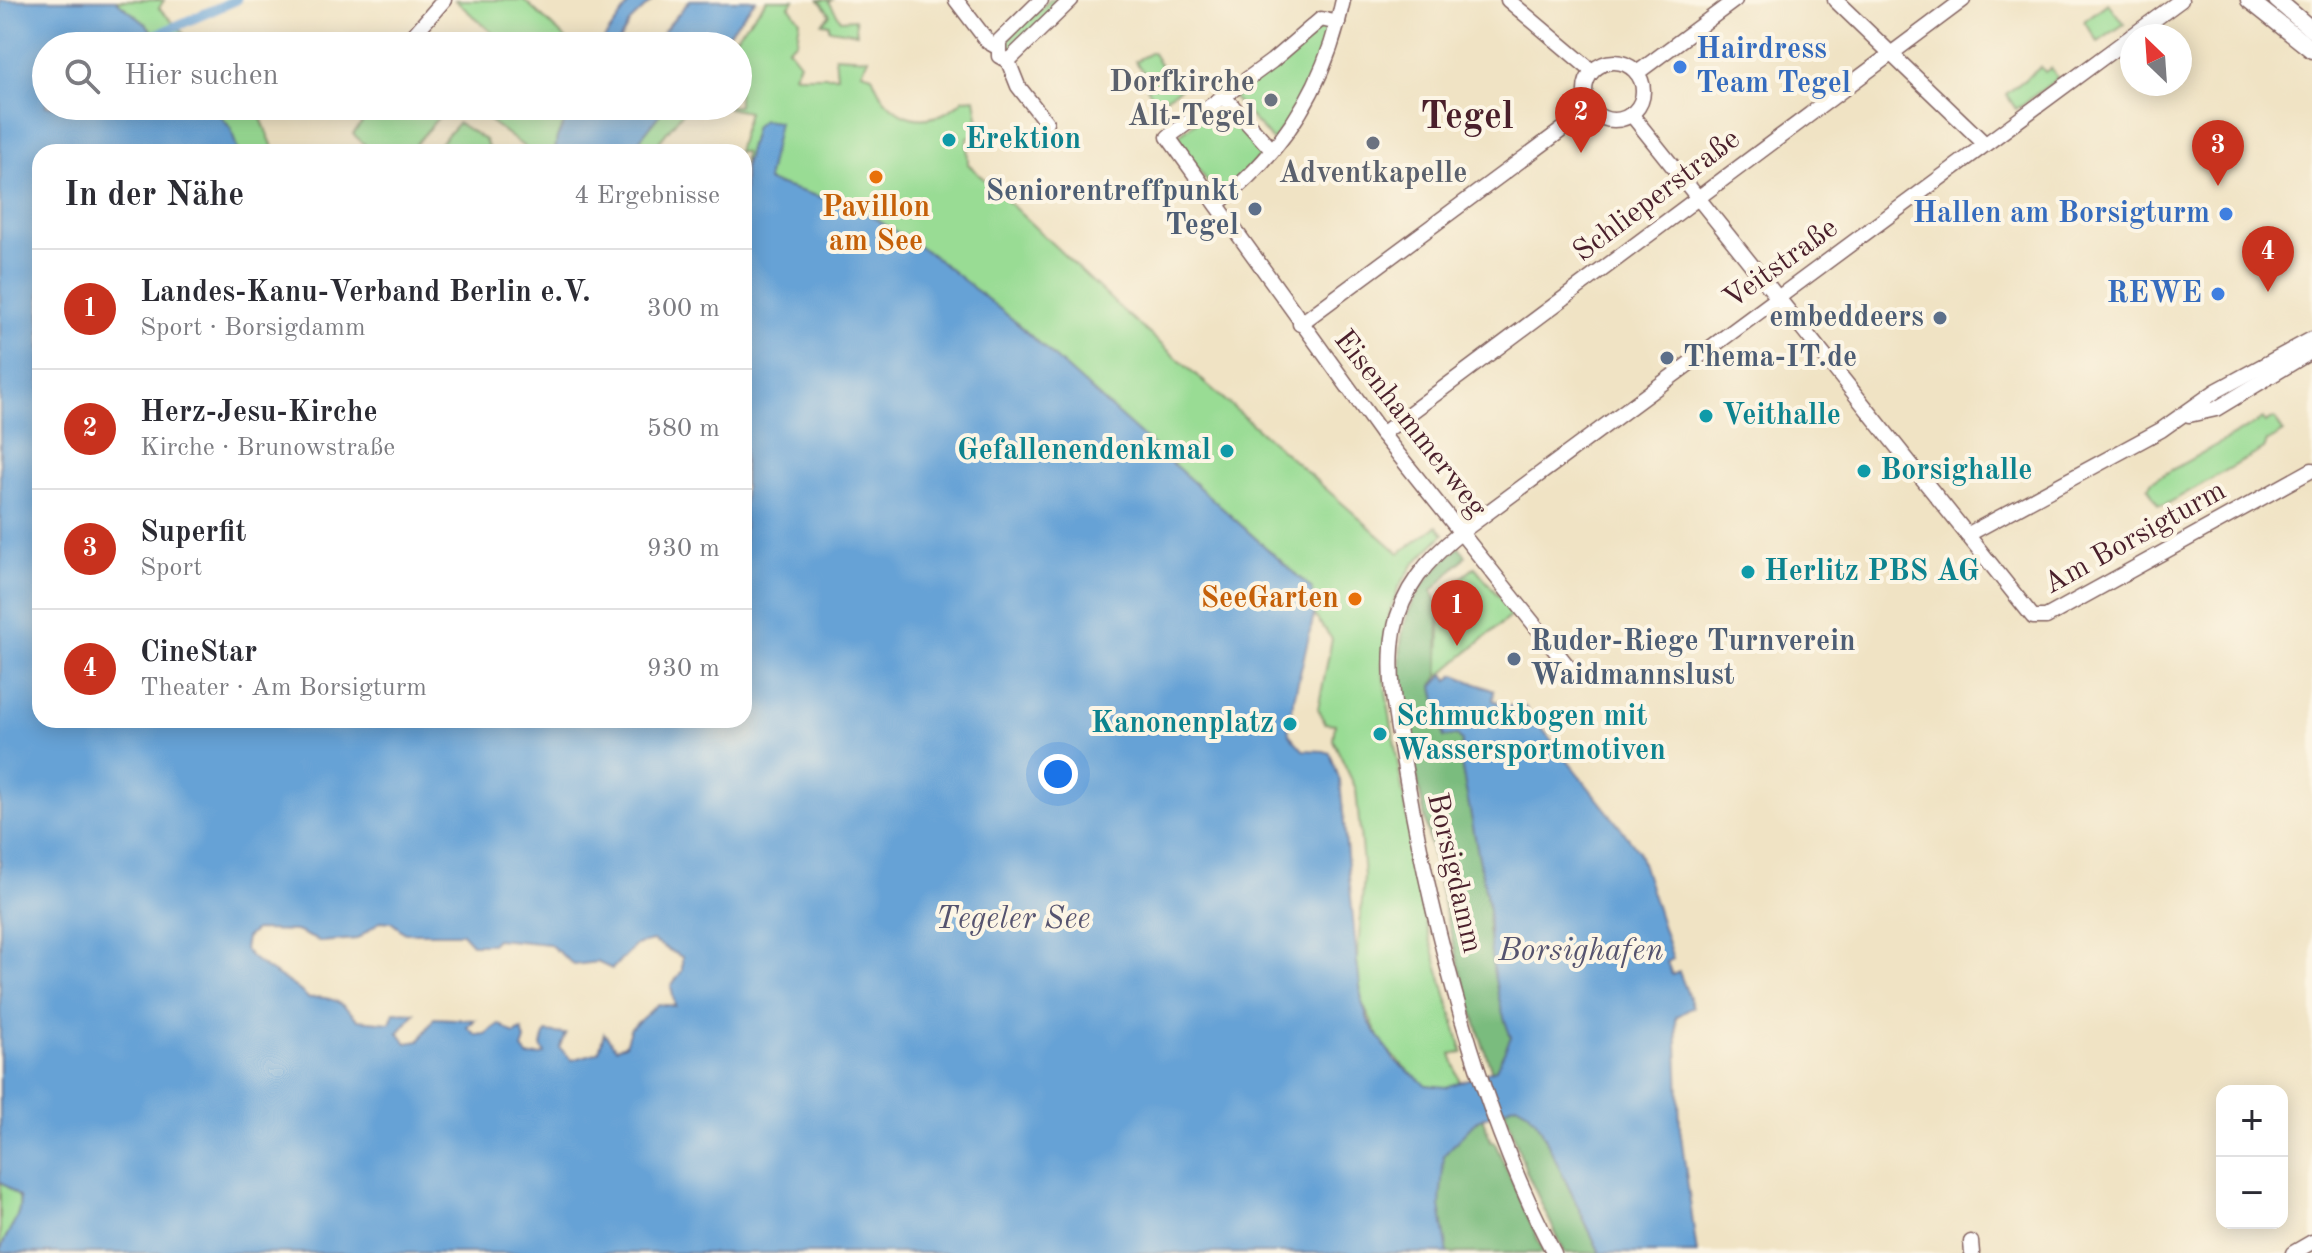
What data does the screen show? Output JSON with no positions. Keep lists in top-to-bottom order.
{
  "streets": {
    "street": [
      "Schlieperstraße",
      "Veitstraße",
      "Eisenhammerweg",
      "Am Borsigturm",
      "Borsigdamm"
    ]
  },
  "crossings": [
    ["Schlieperstraße", "Eisenhammerweg"],
    ["Schlieperstraße", "Am Borsigturm"],
    ["Veitstraße", "Eisenhammerweg"],
    ["Veitstraße", "Am Borsigturm"],
    ["Veitstraße", "Borsigdamm"],
    ["Eisenhammerweg", "Borsigdamm"]
  ],
  "districts": ["Tegel"],
  "water": ["Tegeler See", "Borsighafen"],
  "places": [
    "Hairdress Team Tegel",
    "Dorfkirche Alt-Tegel",
    "Erektion",
    "Adventkapelle",
    "Pavillon am See",
    "Seniorentreffpunkt Tegel",
    "Hallen am Borsigturm",
    "REWE",
    "embeddeers",
    "Thema-IT.de",
    "Veithalle",
    "Gefallenendenkmal",
    "Borsighalle",
    "Herlitz PBS AG",
    "SeeGarten",
    "Ruder-Riege Turnverein Waidmannslust",
    "Kanonenplatz",
    "Schmuckbogen mit Wassersportmotiven"
  ],
  "north": "top left",
  "page": {
    "search": "Hier suchen",
    "pins": [
      "2",
      "3",
      "4",
      "1"
    ],
    "heading": ["In der Nähe", "4 Ergebnisse"],
    "list": [
      {
        "mark": "1",
        "name": "Landes-Kanu-Verband Berlin e.V.",
        "note": "Sport · Borsigdamm",
        "value": "300 m"
      },
      {
        "mark": "2",
        "name": "Herz-Jesu-Kirche",
        "note": "Kirche · Brunowstraße",
        "value": "580 m"
      },
      {
        "mark": "3",
        "name": "Superfit",
        "note": "Sport",
        "value": "930 m"
      },
      {
        "mark": "4",
        "name": "CineStar",
        "note": "Theater · Am Borsigturm",
        "value": "930 m"
      }
    ],
    "map_buttons": ["+", "−"]
  }
}
